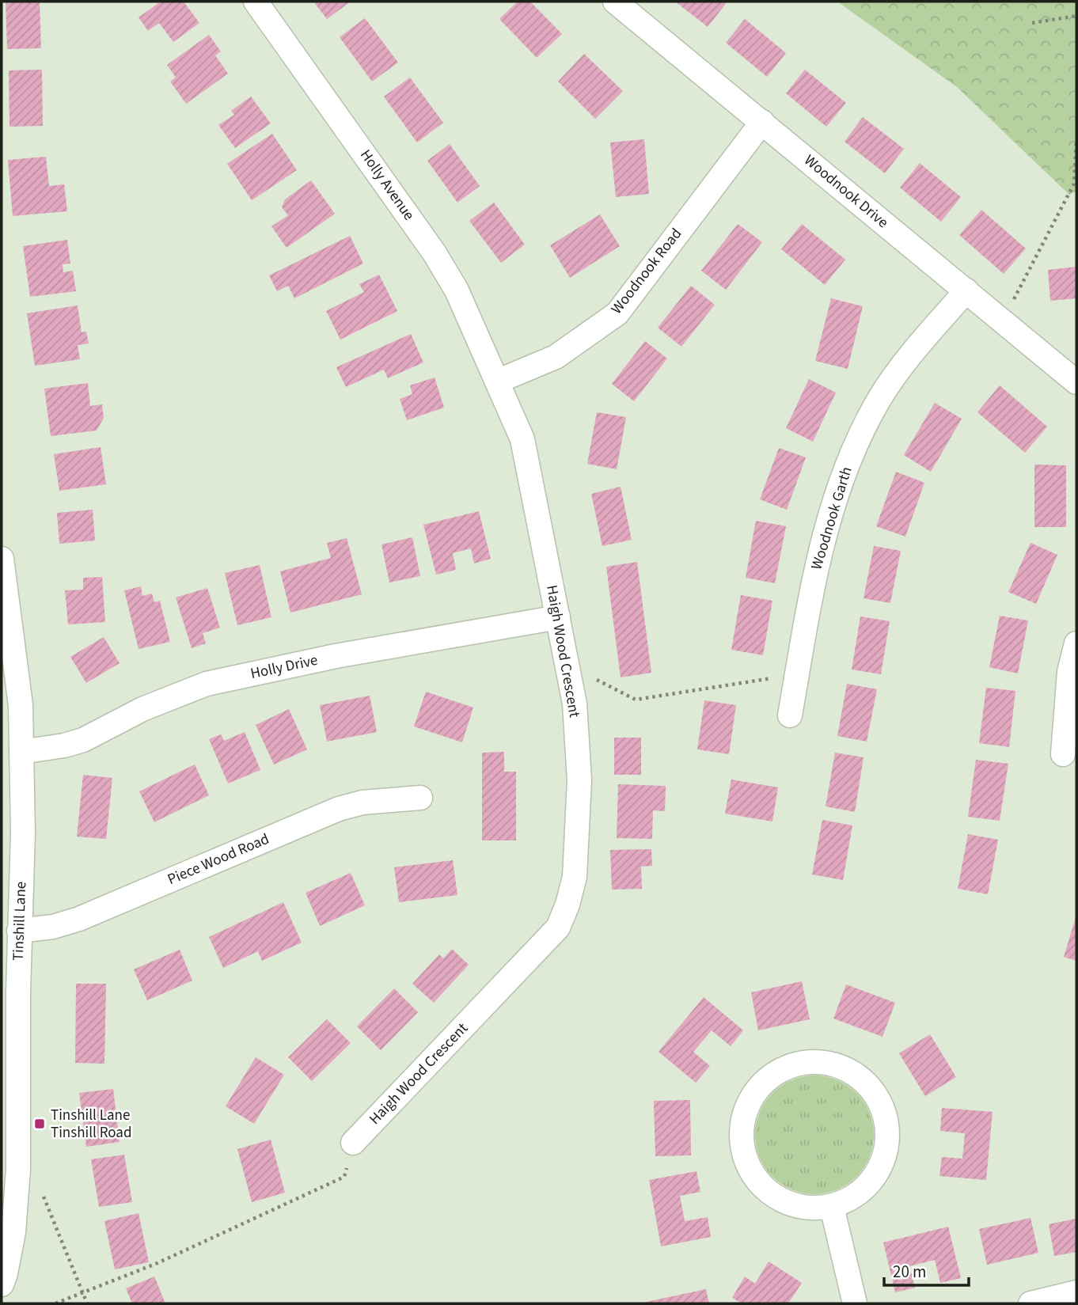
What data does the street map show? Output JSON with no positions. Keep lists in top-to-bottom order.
{
  "streets": {
    "street": [
      "Holly Avenue",
      "Woodnook Drive",
      "Woodnook Road",
      "Woodnook Garth",
      "Haigh Wood Crescent",
      "Holly Drive",
      "Piece Wood Road",
      "Tinshill Lane"
    ]
  },
  "crossings": [
    ["Holly Avenue", "Woodnook Road"],
    ["Holly Avenue", "Haigh Wood Crescent"],
    ["Woodnook Drive", "Woodnook Road"],
    ["Woodnook Drive", "Woodnook Garth"],
    ["Woodnook Road", "Haigh Wood Crescent"],
    ["Haigh Wood Crescent", "Holly Drive"],
    ["Holly Drive", "Tinshill Lane"],
    ["Piece Wood Road", "Tinshill Lane"]
  ],
  "places": {
    "transit": ["Tinshill Lane Tinshill Road"]
  },
  "scale_bar": "20 m"
}
